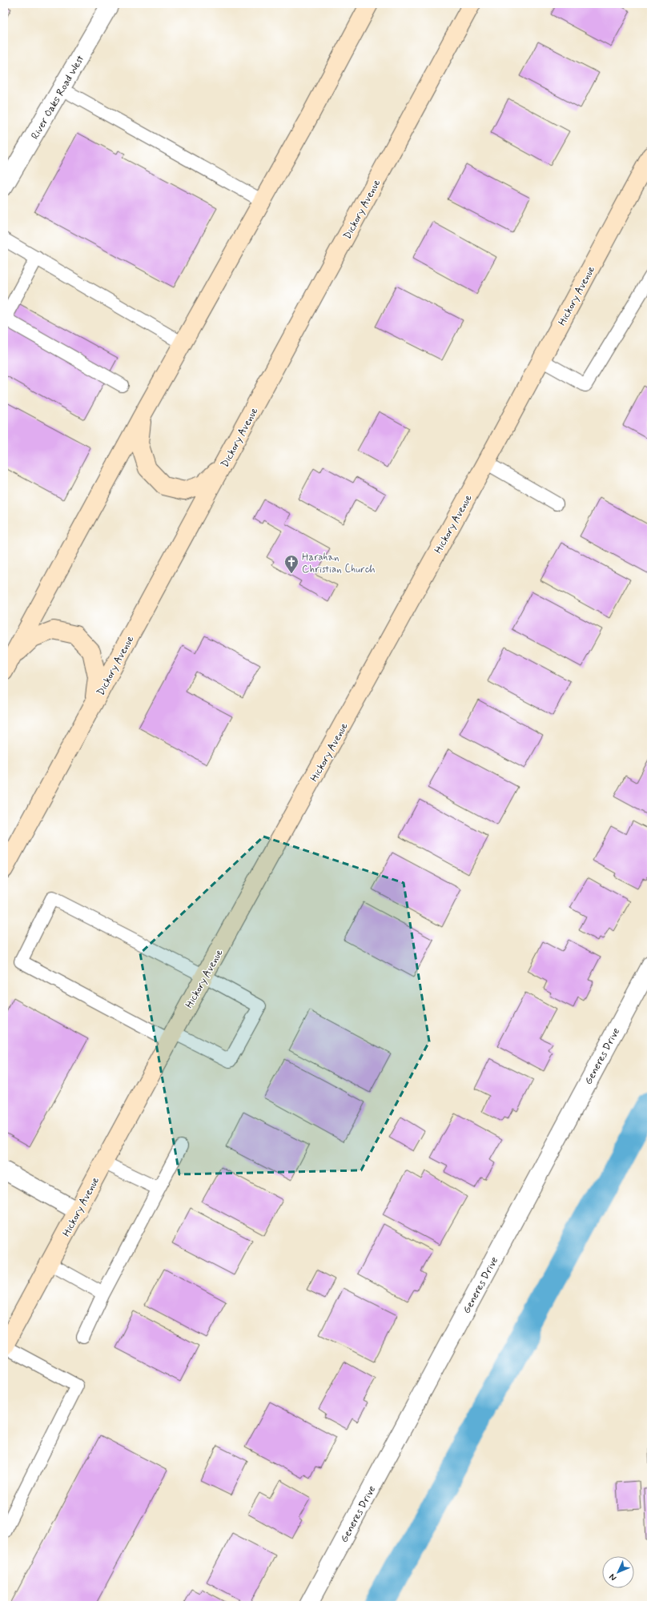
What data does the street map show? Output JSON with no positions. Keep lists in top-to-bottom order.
{
  "streets": {
    "main road": ["Dickory Avenue", "Hickory Avenue"],
    "street": ["River Oaks Road West", "Generes Drive"]
  },
  "places": {
    "church": ["Harahan Christian Church"]
  },
  "north": "bottom left"
}
